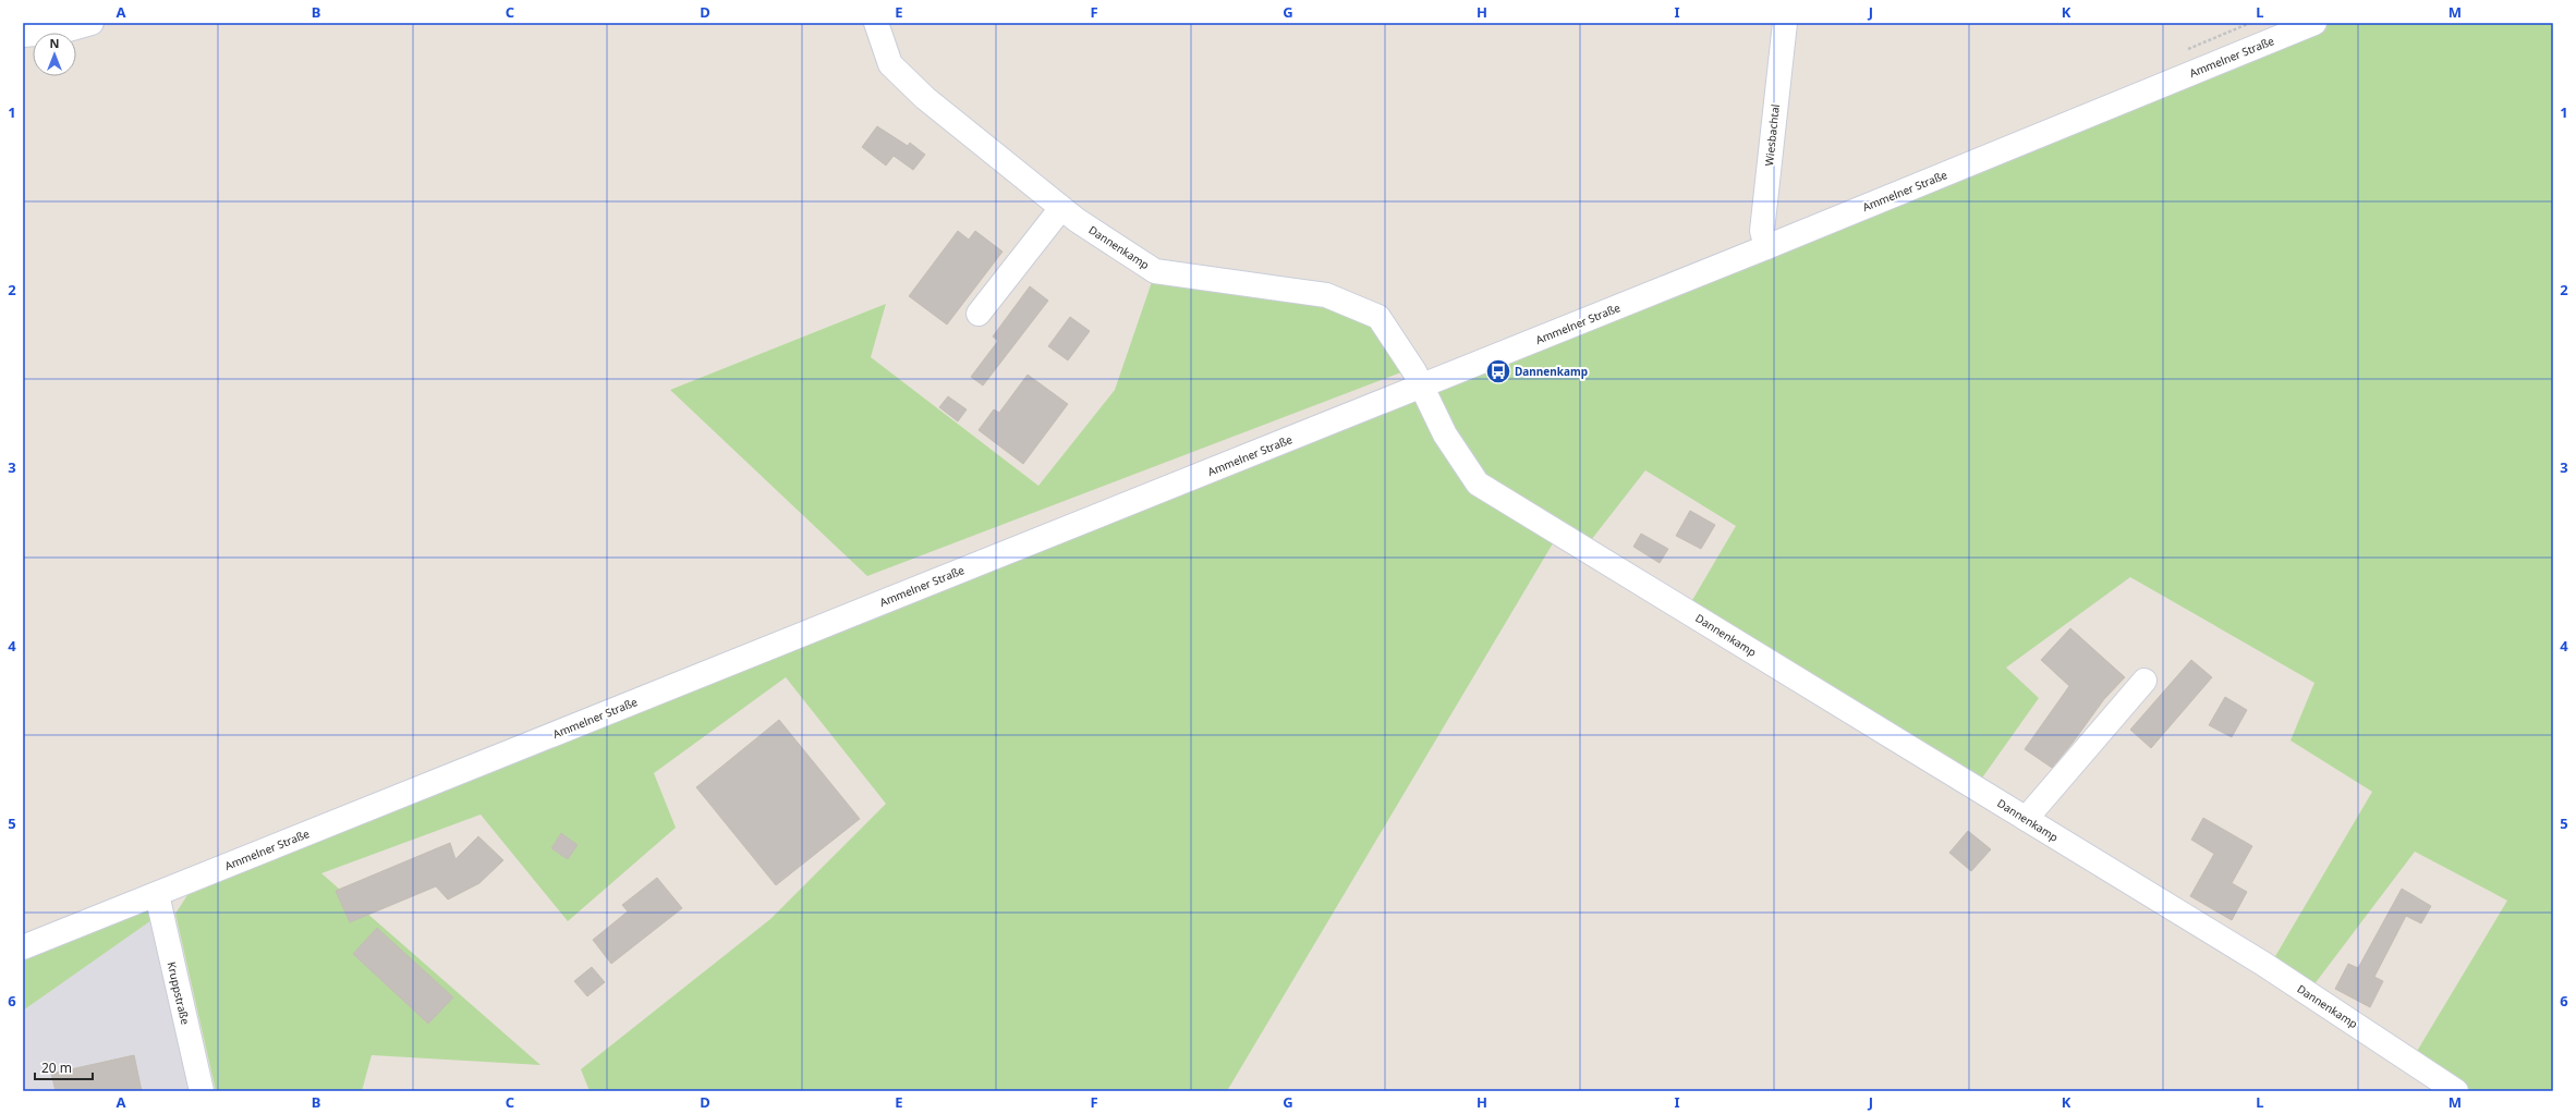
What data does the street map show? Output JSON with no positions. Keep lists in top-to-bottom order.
{
  "streets": {
    "street": [
      "Ammelner Straße",
      "Wiesbachtal",
      "Dannenkamp",
      "Kruppstraße"
    ]
  },
  "crossings": [
    ["Ammelner Straße", "Wiesbachtal"],
    ["Ammelner Straße", "Dannenkamp"],
    ["Ammelner Straße", "Kruppstraße"]
  ],
  "places": {
    "bus stop": ["Dannenkamp"]
  },
  "scale_bar": "20 m",
  "north": "top",
  "grid": {
    "columns": [
      "A",
      "B",
      "C",
      "D",
      "E",
      "F",
      "G",
      "H",
      "I",
      "J",
      "K",
      "L",
      "M"
    ],
    "rows": [
      "1",
      "2",
      "3",
      "4",
      "5",
      "6"
    ]
  }
}
